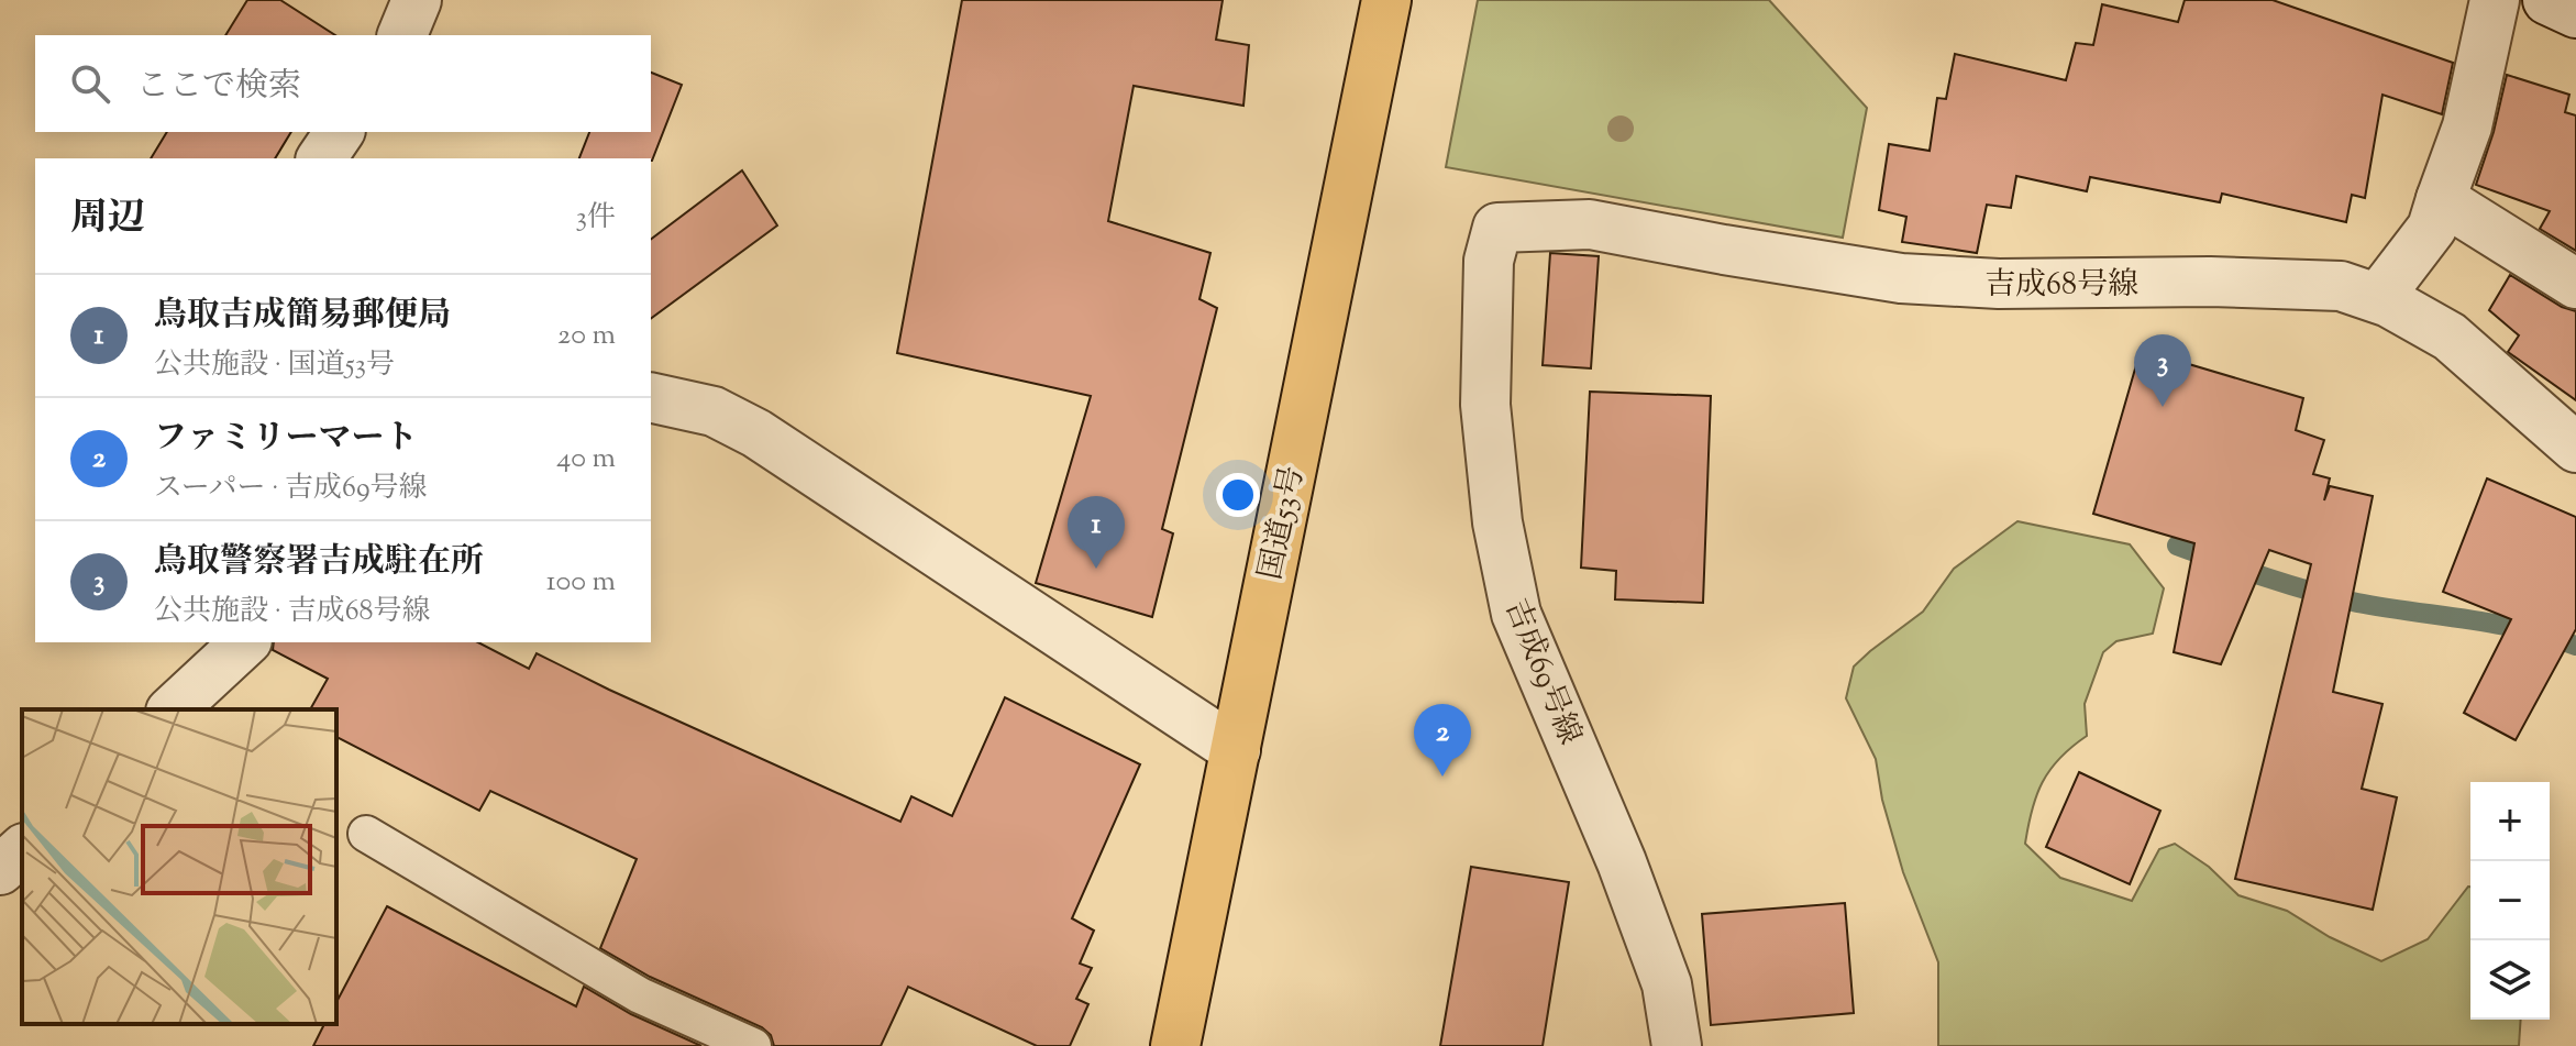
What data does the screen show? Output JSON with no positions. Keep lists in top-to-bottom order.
{
  "streets": {
    "highway": ["国道53号"],
    "street": ["吉成68号線", "吉成69号線"]
  },
  "crossings": [
    ["吉成68号線", "吉成69号線"]
  ],
  "page": {
    "search": "ここで検索",
    "heading": ["周辺", "3件"],
    "list": [
      {
        "mark": "1",
        "name": "鳥取吉成簡易郵便局",
        "note": "公共施設 · 国道53号",
        "value": "20 m"
      },
      {
        "mark": "2",
        "name": "ファミリーマート",
        "note": "スーパー · 吉成69号線",
        "value": "40 m"
      },
      {
        "mark": "3",
        "name": "鳥取警察署吉成駐在所",
        "note": "公共施設 · 吉成68号線",
        "value": "100 m"
      }
    ],
    "pins": ["3", "1", "2"],
    "map_buttons": ["+", "−"]
  }
}
